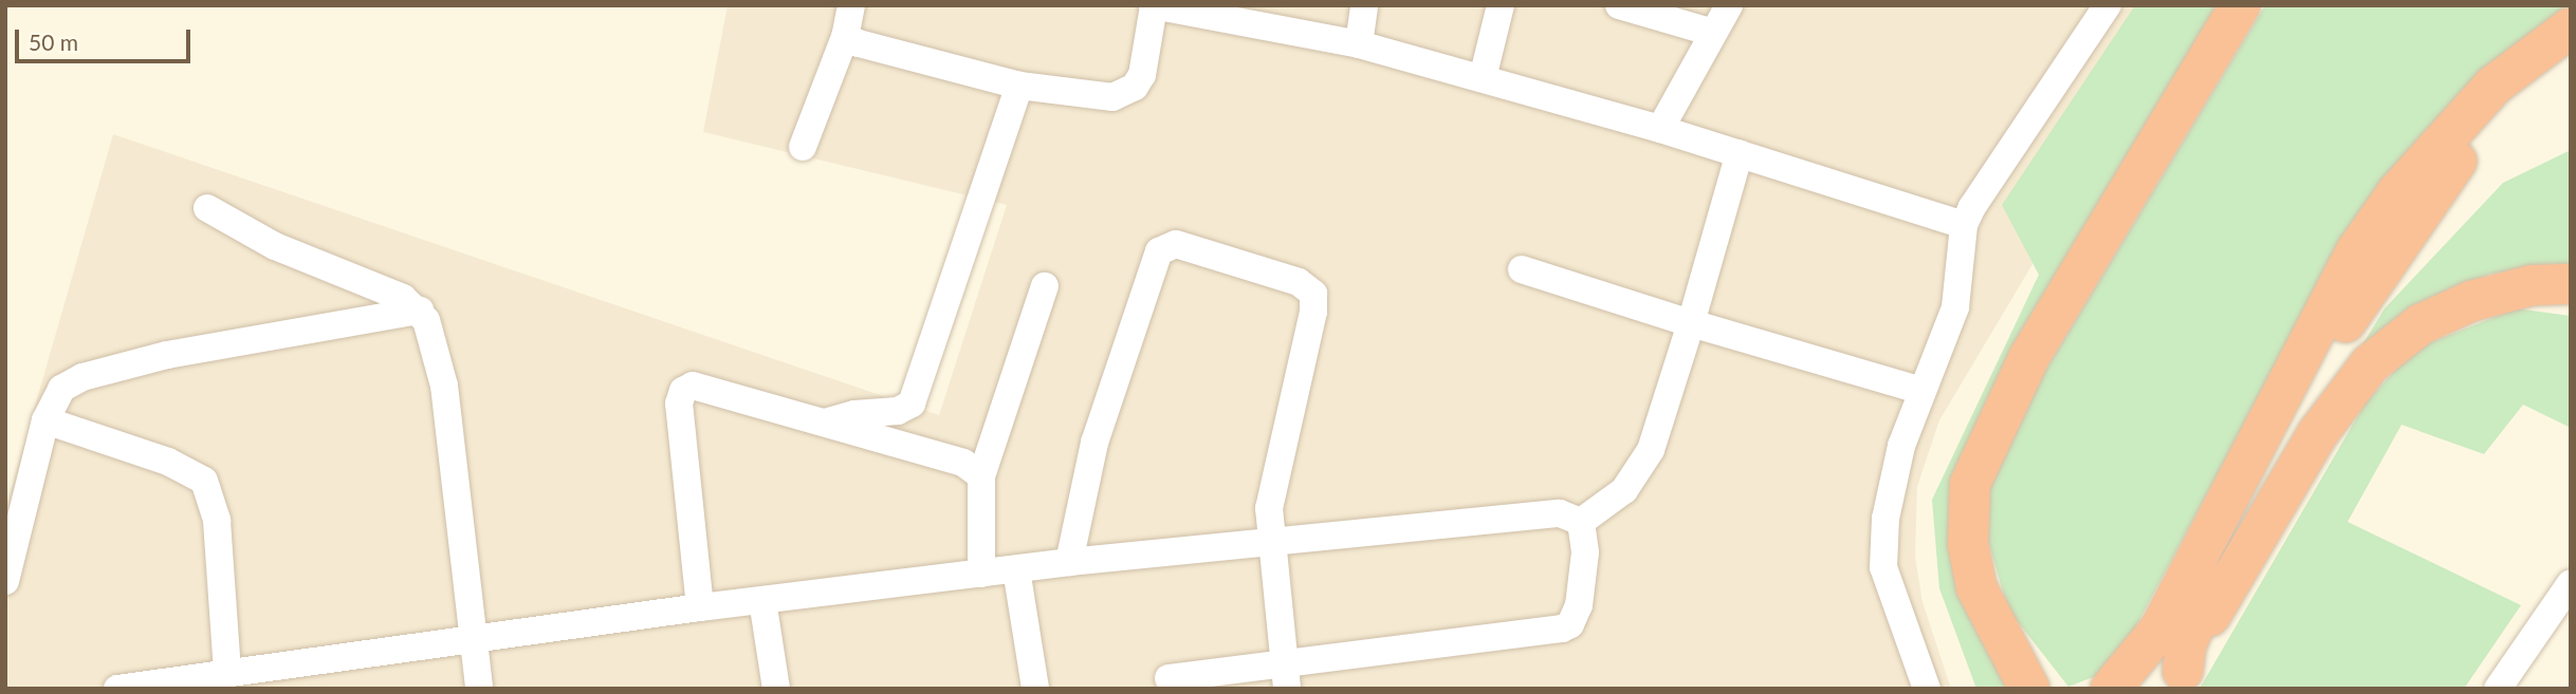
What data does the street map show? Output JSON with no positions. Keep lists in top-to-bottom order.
{
  "scale_bar": "50 m"
}
